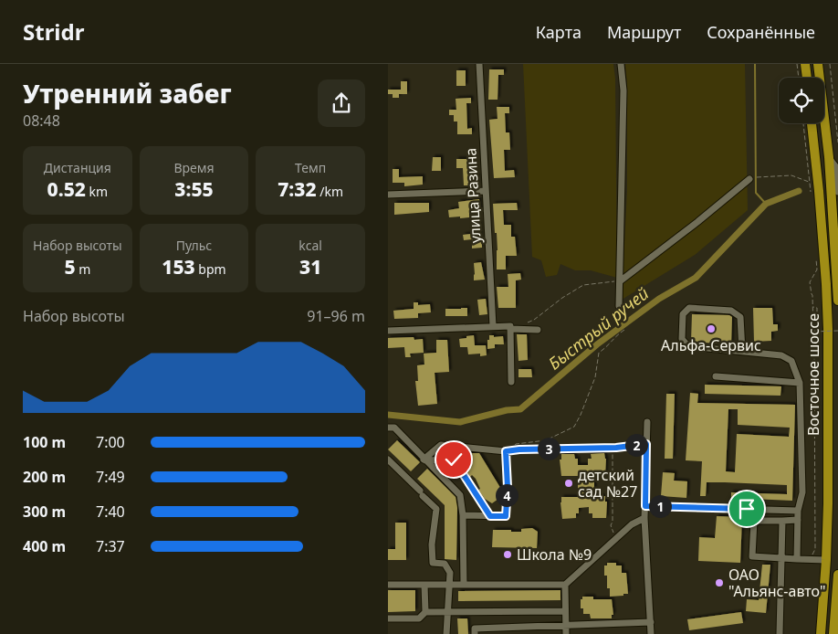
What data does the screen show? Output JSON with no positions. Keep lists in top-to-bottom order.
{
  "streets": {
    "highway": ["Восточное шоссе"],
    "street": ["улица Разина"]
  },
  "water": ["Быстрый ручей"],
  "places": [
    "Альфа-Сервис",
    "детский сад №27",
    "Школа №9",
    "ОАО \"Альянс-авто\""
  ],
  "page": {
    "header": "Stridr",
    "nav": ["Карта", "Маршрут", "Сохранённые"],
    "heading": ["Утренний забег", "08:48"],
    "stats": [
      ["Дистанция", "0.52 km"],
      ["Время", "3:55"],
      ["Темп", "7:32 /km"],
      ["Набор высоты", "5 m"],
      ["Пульс", "153 bpm"],
      ["kcal", "31"]
    ],
    "chart": ["Набор высоты", "91–96 m"],
    "list": [
      {
        "name": "100 m",
        "note": "7:00"
      },
      {
        "name": "200 m",
        "note": "7:49"
      },
      {
        "name": "300 m",
        "note": "7:40"
      },
      {
        "name": "400 m",
        "note": "7:37"
      }
    ],
    "pins": [
      "2",
      "3",
      "4",
      "1"
    ]
  }
}
